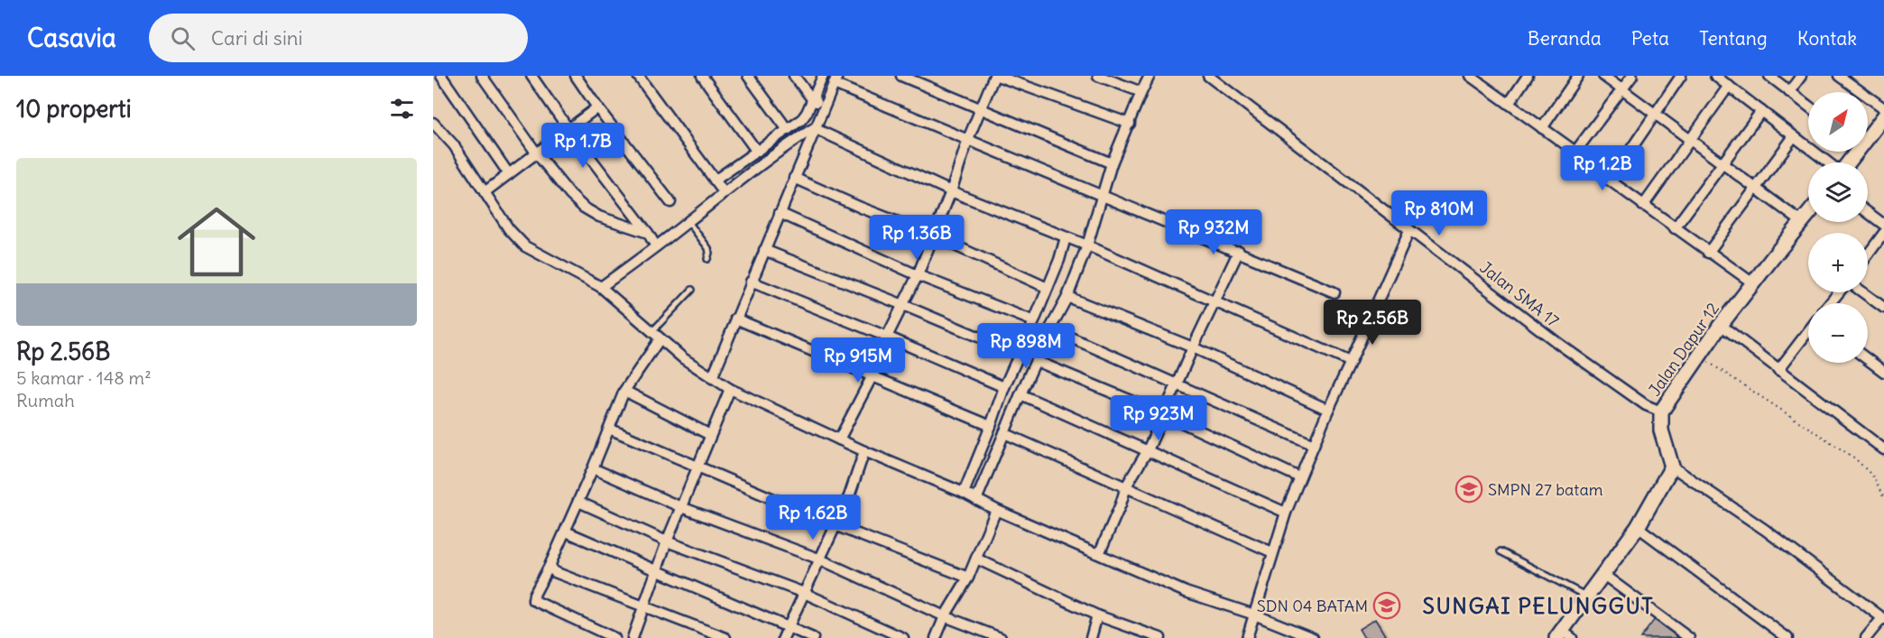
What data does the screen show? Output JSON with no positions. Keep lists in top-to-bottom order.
{
  "streets": {
    "street": ["Jalan SMA 17", "Jalan Dapur 12"]
  },
  "crossings": [
    ["Jalan SMA 17", "Jalan Dapur 12"]
  ],
  "districts": ["SUNGAI PELUNGGUT"],
  "places": {
    "school or university": ["SMPN 27 batam", "SDN 04 BATAM"]
  },
  "north": "top right",
  "page": {
    "header": "Casavia",
    "search": "Cari di sini",
    "nav": [
      "Beranda",
      "Peta",
      "Tentang",
      "Kontak"
    ],
    "heading": "10 properti",
    "map_buttons": ["+", "−"],
    "price": [
      "Rp 1.7B",
      "Rp 1.2B",
      "Rp 810M",
      "Rp 932M",
      "Rp 1.36B",
      "Rp 2.56B",
      "Rp 898M",
      "Rp 915M",
      "Rp 923M",
      "Rp 1.62B"
    ],
    "list": [
      {
        "name": "Rp 2.56B",
        "note": "5 kamar · 148 m² · Rumah"
      }
    ]
  }
}
